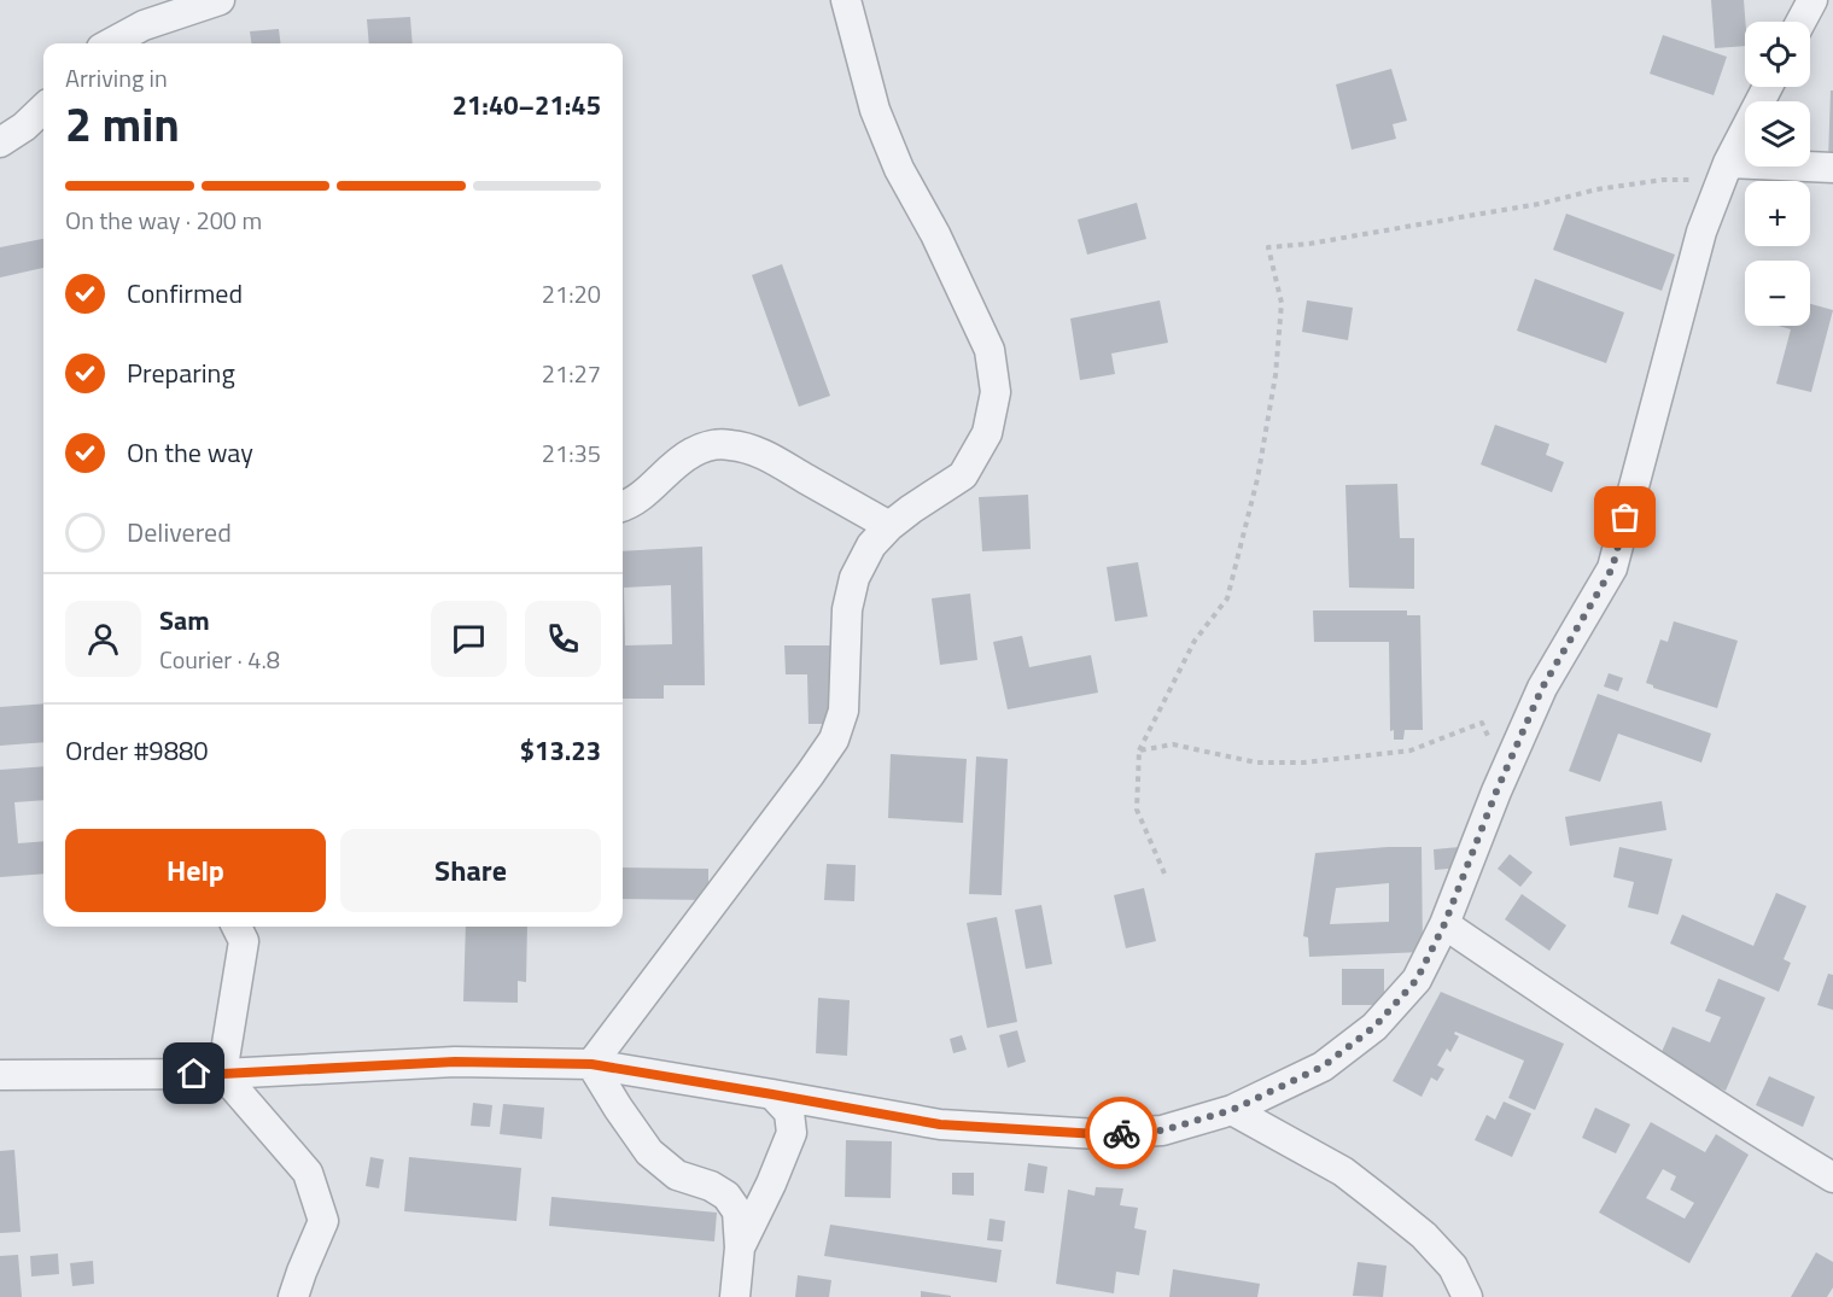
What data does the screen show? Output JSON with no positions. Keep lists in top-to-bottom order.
{
  "page": {
    "map_buttons": ["+", "−"],
    "heading": ["2 min", "Arriving in", "21:40–21:45"],
    "panel": [
      "Sam",
      "Courier · 4.8",
      "Order #9880",
      "$13.23"
    ],
    "bar": "On the way · 200 m",
    "list": [
      ["Confirmed", "21:20"],
      ["Preparing", "21:27"],
      ["On the way", "21:35"],
      "Delivered"
    ],
    "buttons": ["Help", "Share"]
  }
}
